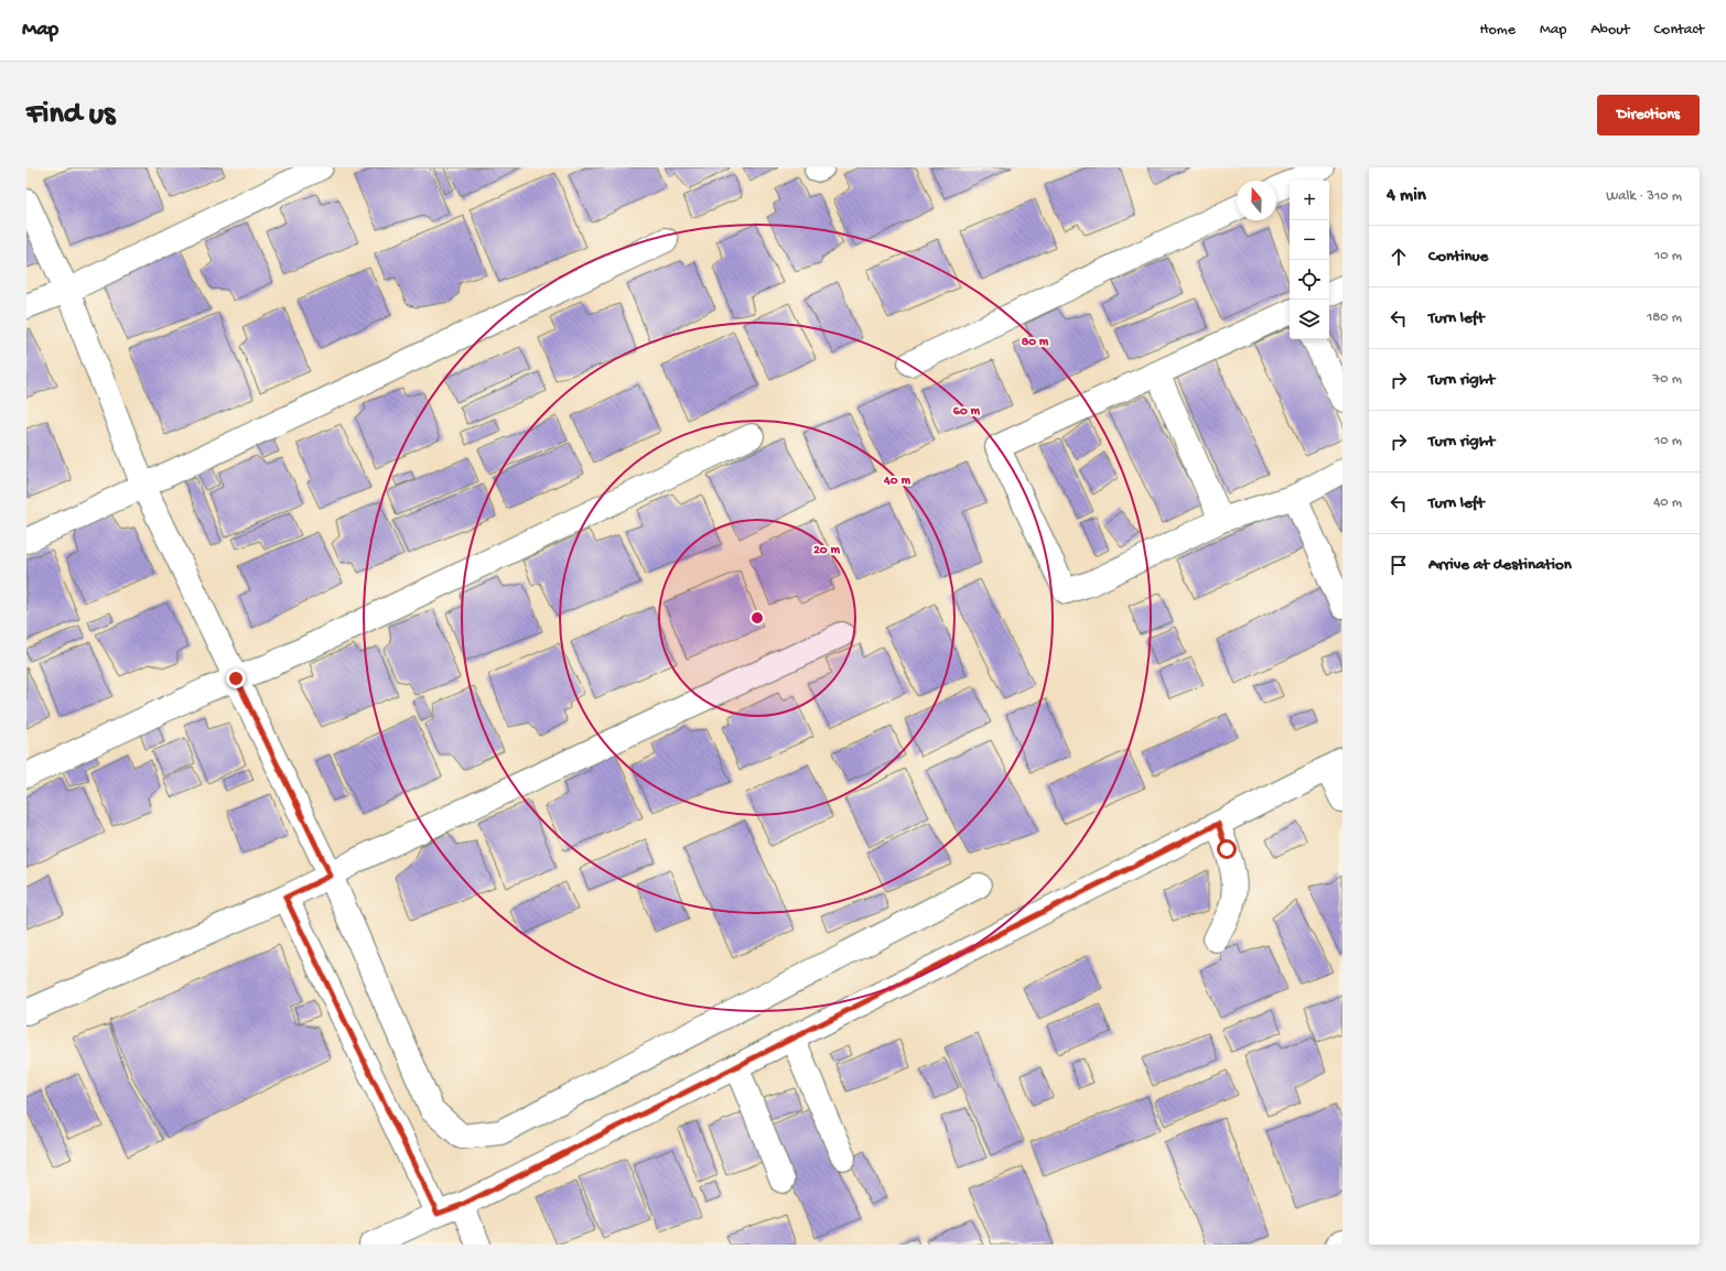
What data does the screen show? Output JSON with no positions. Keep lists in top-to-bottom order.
{
  "north": "top",
  "page": {
    "header": "Map",
    "nav": [
      "Home",
      "Map",
      "About",
      "Contact"
    ],
    "buttons": "Directions",
    "title": "Find us",
    "heading": ["4 min", "Walk · 310 m"],
    "map_buttons": ["+", "−"],
    "list": [
      ["Continue", "10 m"],
      ["Turn left", "180 m"],
      ["Turn right", "70 m"],
      ["Turn right", "10 m"],
      ["Turn left", "40 m"],
      "Arrive at destination"
    ]
  },
  "rings": [
    "80 m",
    "60 m",
    "40 m",
    "20 m"
  ]
}
